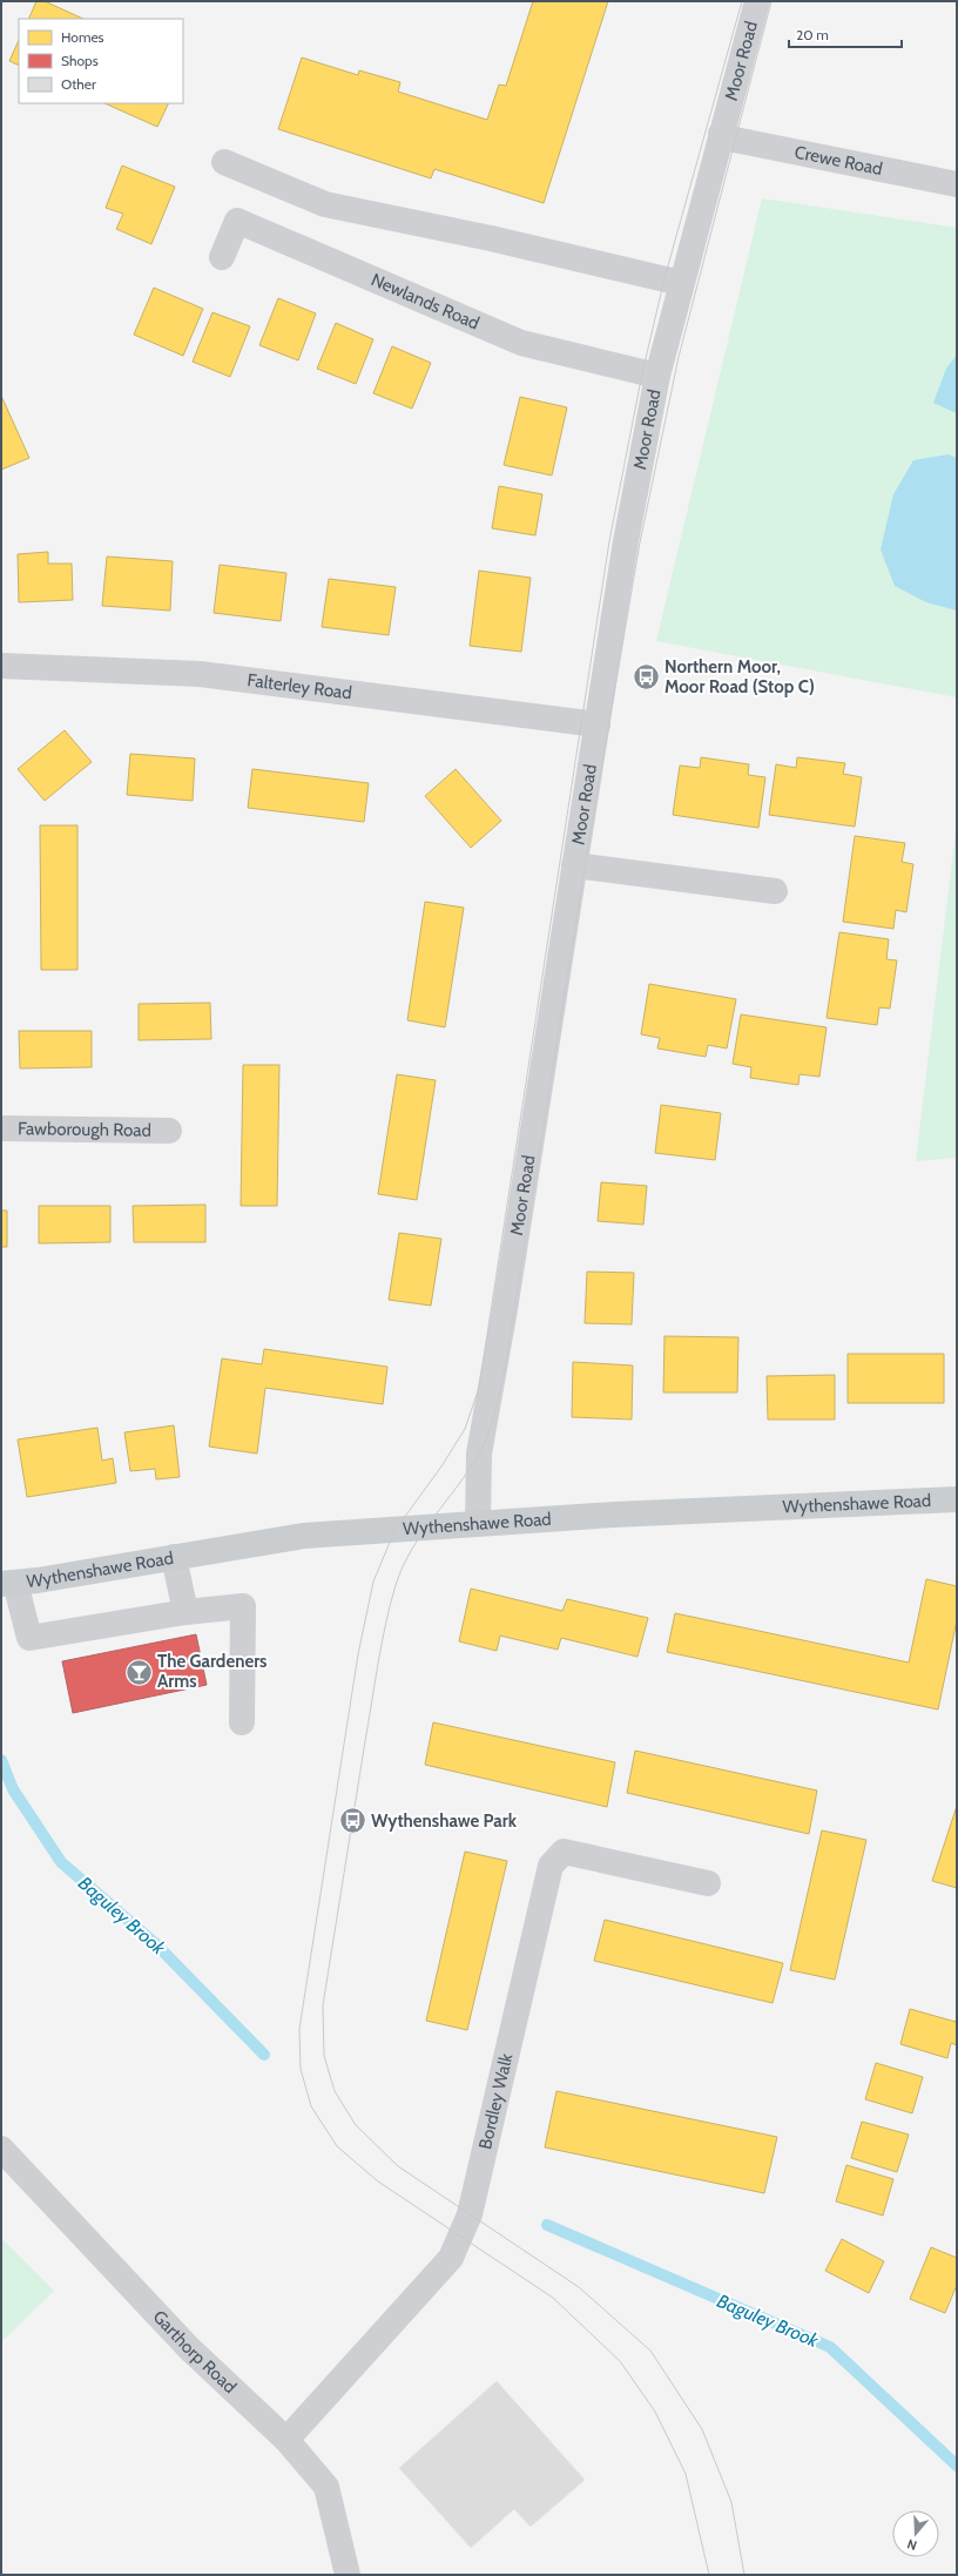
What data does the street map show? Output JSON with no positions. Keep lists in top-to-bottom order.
{
  "streets": {
    "main road": ["Wythenshawe Road"],
    "street": [
      "Moor Road",
      "Crewe Road",
      "Newlands Road",
      "Falterley Road",
      "Fawborough Road",
      "Bordley Walk",
      "Garthorp Road"
    ]
  },
  "crossings": [
    ["Moor Road", "Crewe Road"],
    ["Moor Road", "Newlands Road"],
    ["Moor Road", "Falterley Road"],
    ["Moor Road", "Wythenshawe Road"],
    ["Bordley Walk", "Garthorp Road"]
  ],
  "water": ["Baguley Brook"],
  "places": {
    "bus stop": ["Northern Moor, Moor Road (Stop C)", "Wythenshawe Park"],
    "bar": ["The Gardeners Arms"]
  },
  "legend": ["Homes", "Shops", "Other"],
  "scale_bar": "20 m",
  "north": "bottom"
}
